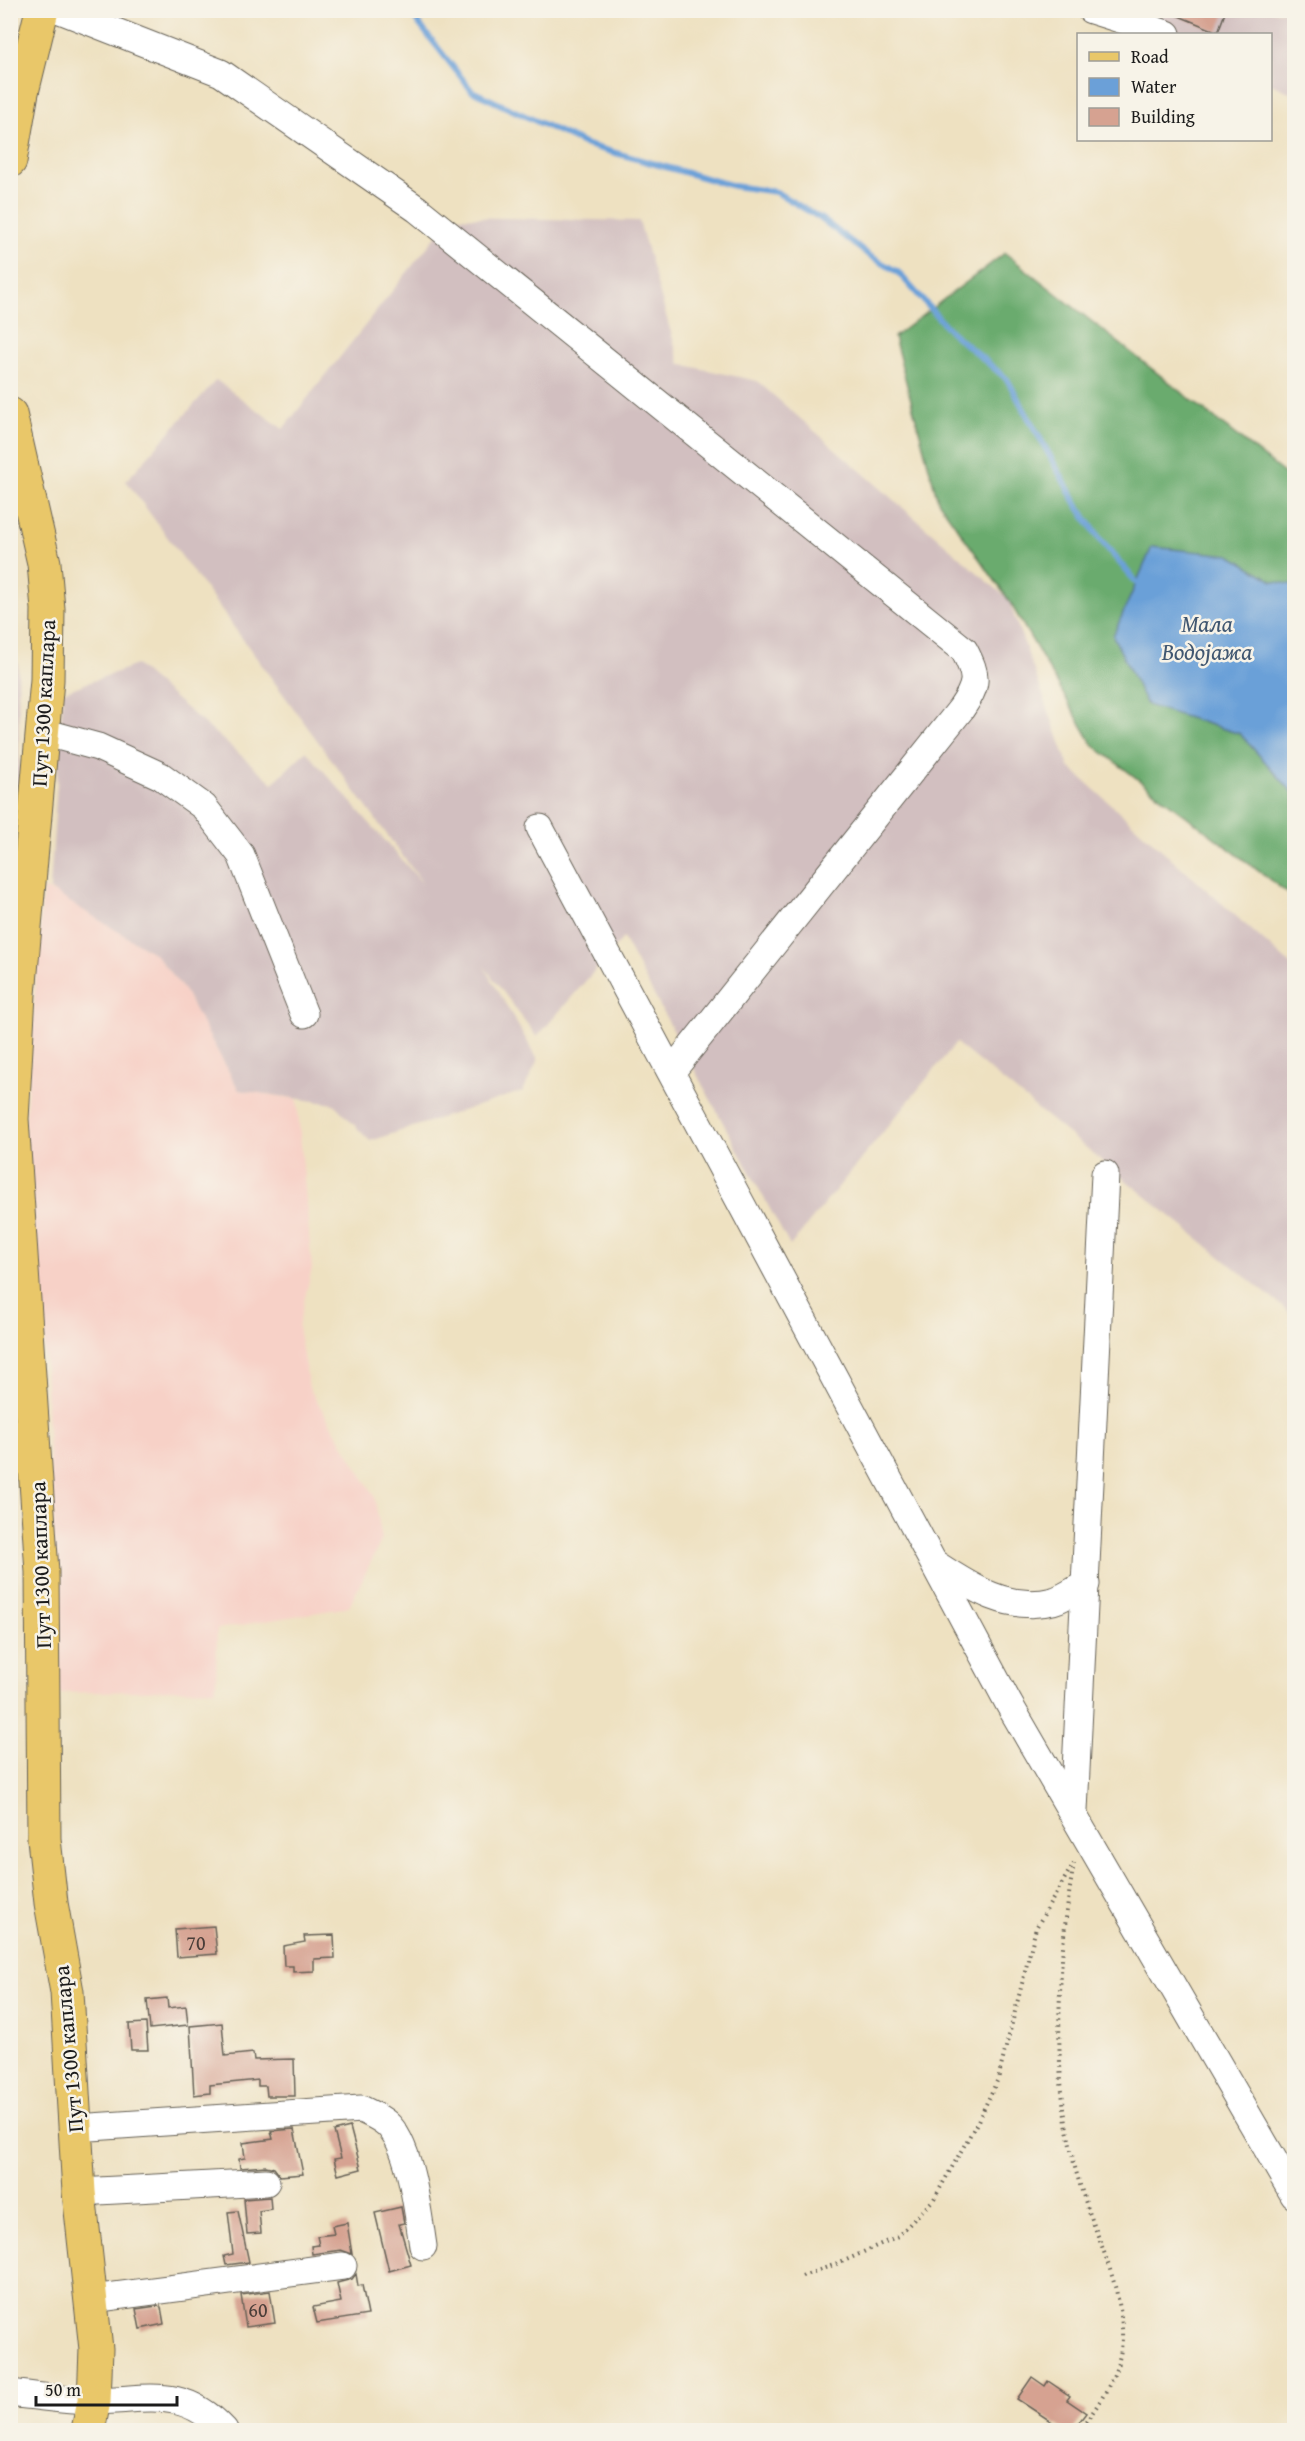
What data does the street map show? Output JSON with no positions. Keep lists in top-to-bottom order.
{
  "streets": {
    "main road": ["Пут 1300 каплара"]
  },
  "water": ["Мала Водојажа"],
  "house_numbers": ["70", "60"],
  "legend": ["Road", "Water", "Building"],
  "scale_bar": "50 m"
}
